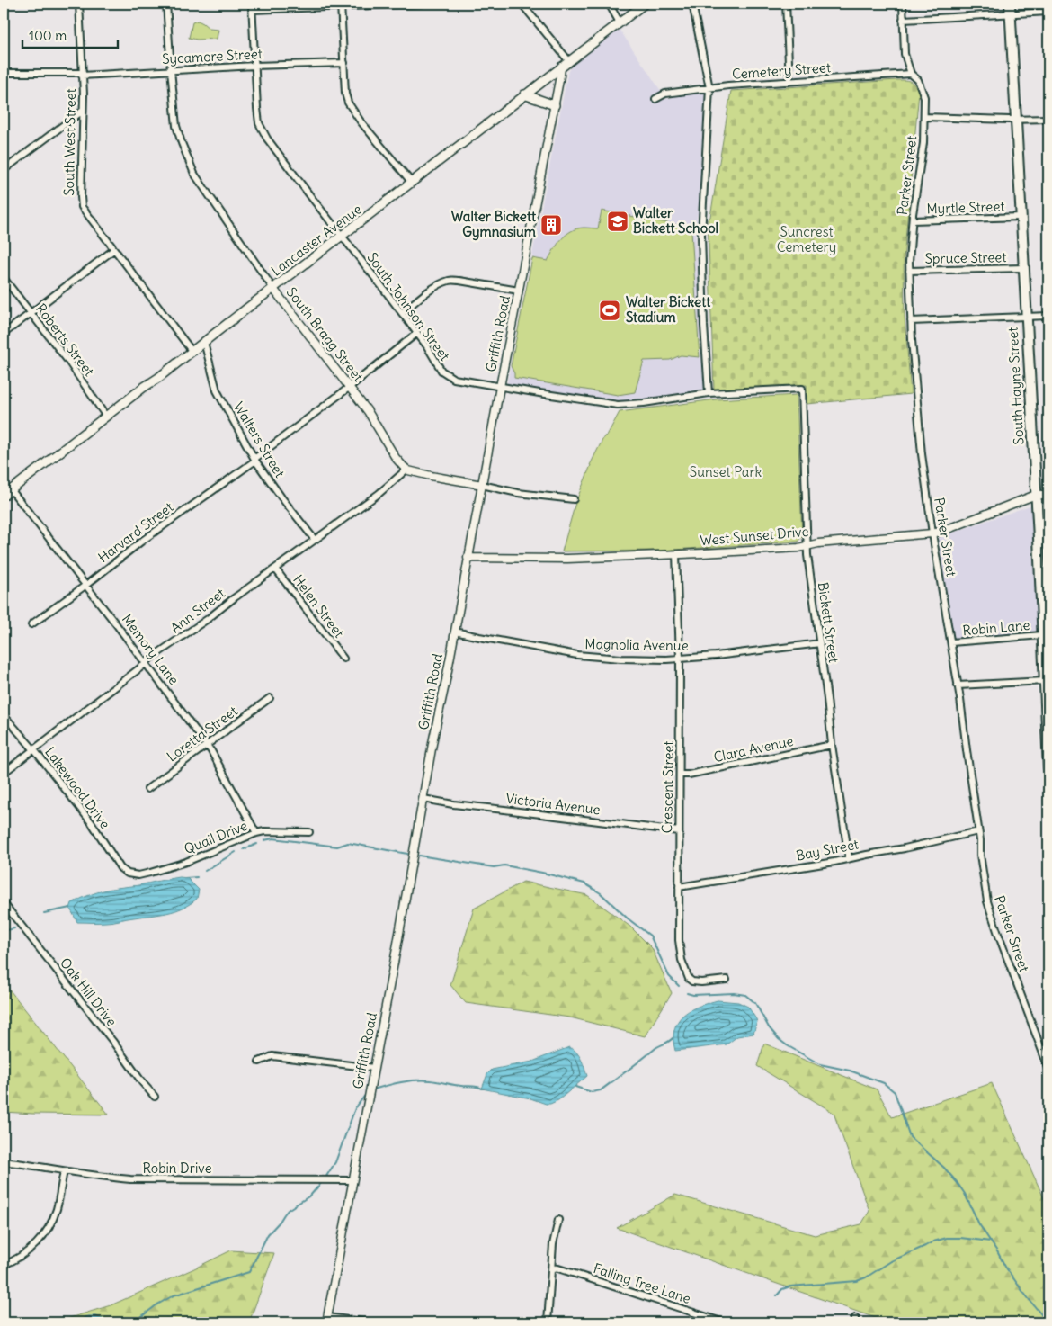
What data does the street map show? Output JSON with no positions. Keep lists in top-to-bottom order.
{
  "streets": {
    "main road": ["Lancaster Avenue", "South Hayne Street"],
    "street": [
      "Sycamore Street",
      "Cemetery Street",
      "South West Street",
      "Parker Street",
      "Myrtle Street",
      "Spruce Street",
      "South Johnson Street",
      "Griffith Road",
      "South Bragg Street",
      "Roberts Street",
      "Walters Street",
      "Harvard Street",
      "West Sunset Drive",
      "Helen Street",
      "Ann Street",
      "Bickett Street",
      "Robin Lane",
      "Magnolia Avenue",
      "Memory Lane",
      "Loretta Street",
      "Clara Avenue",
      "Crescent Street",
      "Lakewood Drive",
      "Victoria Avenue",
      "Quail Drive",
      "Bay Street",
      "Oak Hill Drive",
      "Robin Drive",
      "Falling Tree Lane"
    ]
  },
  "crossings": [
    ["Sycamore Street", "South West Street"],
    ["Sycamore Street", "South Johnson Street"],
    ["Sycamore Street", "South Bragg Street"],
    ["Cemetery Street", "Parker Street"],
    ["South West Street", "Lancaster Avenue"],
    ["Parker Street", "Myrtle Street"],
    ["Parker Street", "Spruce Street"],
    ["Parker Street", "West Sunset Drive"],
    ["Parker Street", "Robin Lane"],
    ["Parker Street", "Bay Street"],
    ["Myrtle Street", "South Hayne Street"],
    ["Lancaster Avenue", "South Johnson Street"],
    ["Lancaster Avenue", "Griffith Road"],
    ["Lancaster Avenue", "South Bragg Street"],
    ["Lancaster Avenue", "Roberts Street"],
    ["Lancaster Avenue", "Walters Street"],
    ["Lancaster Avenue", "Memory Lane"],
    ["Spruce Street", "South Hayne Street"],
    ["South Johnson Street", "Griffith Road"],
    ["South Johnson Street", "Harvard Street"],
    ["South Johnson Street", "Bickett Street"],
    ["Griffith Road", "West Sunset Drive"],
    ["Griffith Road", "Magnolia Avenue"],
    ["Griffith Road", "Victoria Avenue"],
    ["Griffith Road", "Robin Drive"],
    ["South Bragg Street", "Harvard Street"],
    ["South Bragg Street", "Ann Street"],
    ["South Hayne Street", "West Sunset Drive"],
    ["South Hayne Street", "Robin Lane"],
    ["Walters Street", "Harvard Street"],
    ["Walters Street", "Ann Street"],
    ["Harvard Street", "Memory Lane"],
    ["West Sunset Drive", "Bickett Street"],
    ["West Sunset Drive", "Crescent Street"],
    ["Helen Street", "Ann Street"],
    ["Ann Street", "Memory Lane"],
    ["Ann Street", "Lakewood Drive"],
    ["Bickett Street", "Magnolia Avenue"],
    ["Bickett Street", "Clara Avenue"],
    ["Bickett Street", "Bay Street"],
    ["Magnolia Avenue", "Crescent Street"],
    ["Memory Lane", "Loretta Street"],
    ["Memory Lane", "Quail Drive"],
    ["Clara Avenue", "Crescent Street"],
    ["Crescent Street", "Victoria Avenue"],
    ["Crescent Street", "Bay Street"],
    ["Lakewood Drive", "Quail Drive"]
  ],
  "parks": ["Suncrest Cemetery", "Sunset Park"],
  "places": {
    "school or university": ["Walter Bickett School"],
    "building": ["Walter Bickett Gymnasium"],
    "sports": ["Walter Bickett Stadium"]
  },
  "scale_bar": "100 m"
}
